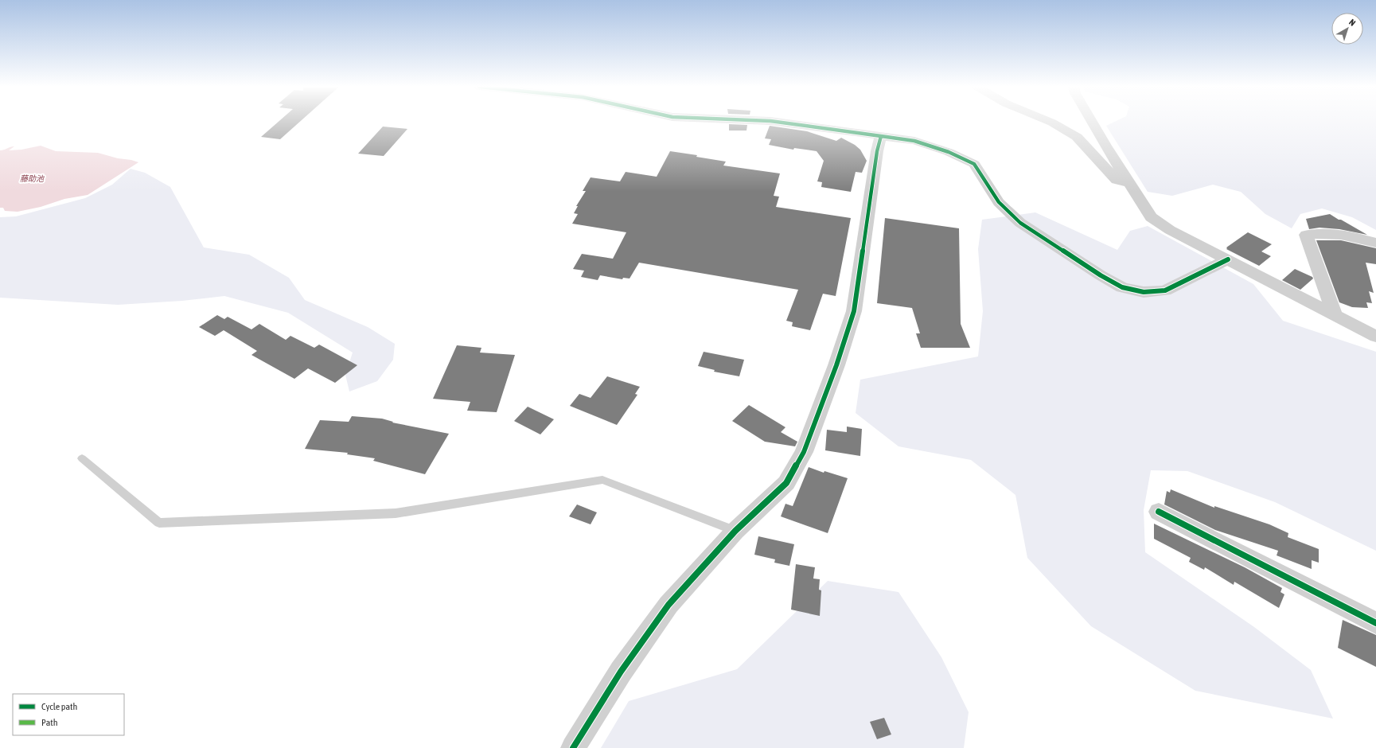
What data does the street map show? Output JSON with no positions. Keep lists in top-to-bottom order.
{
  "water": ["藤助池"],
  "legend": ["Cycle path", "Path"],
  "north": "top right"
}
